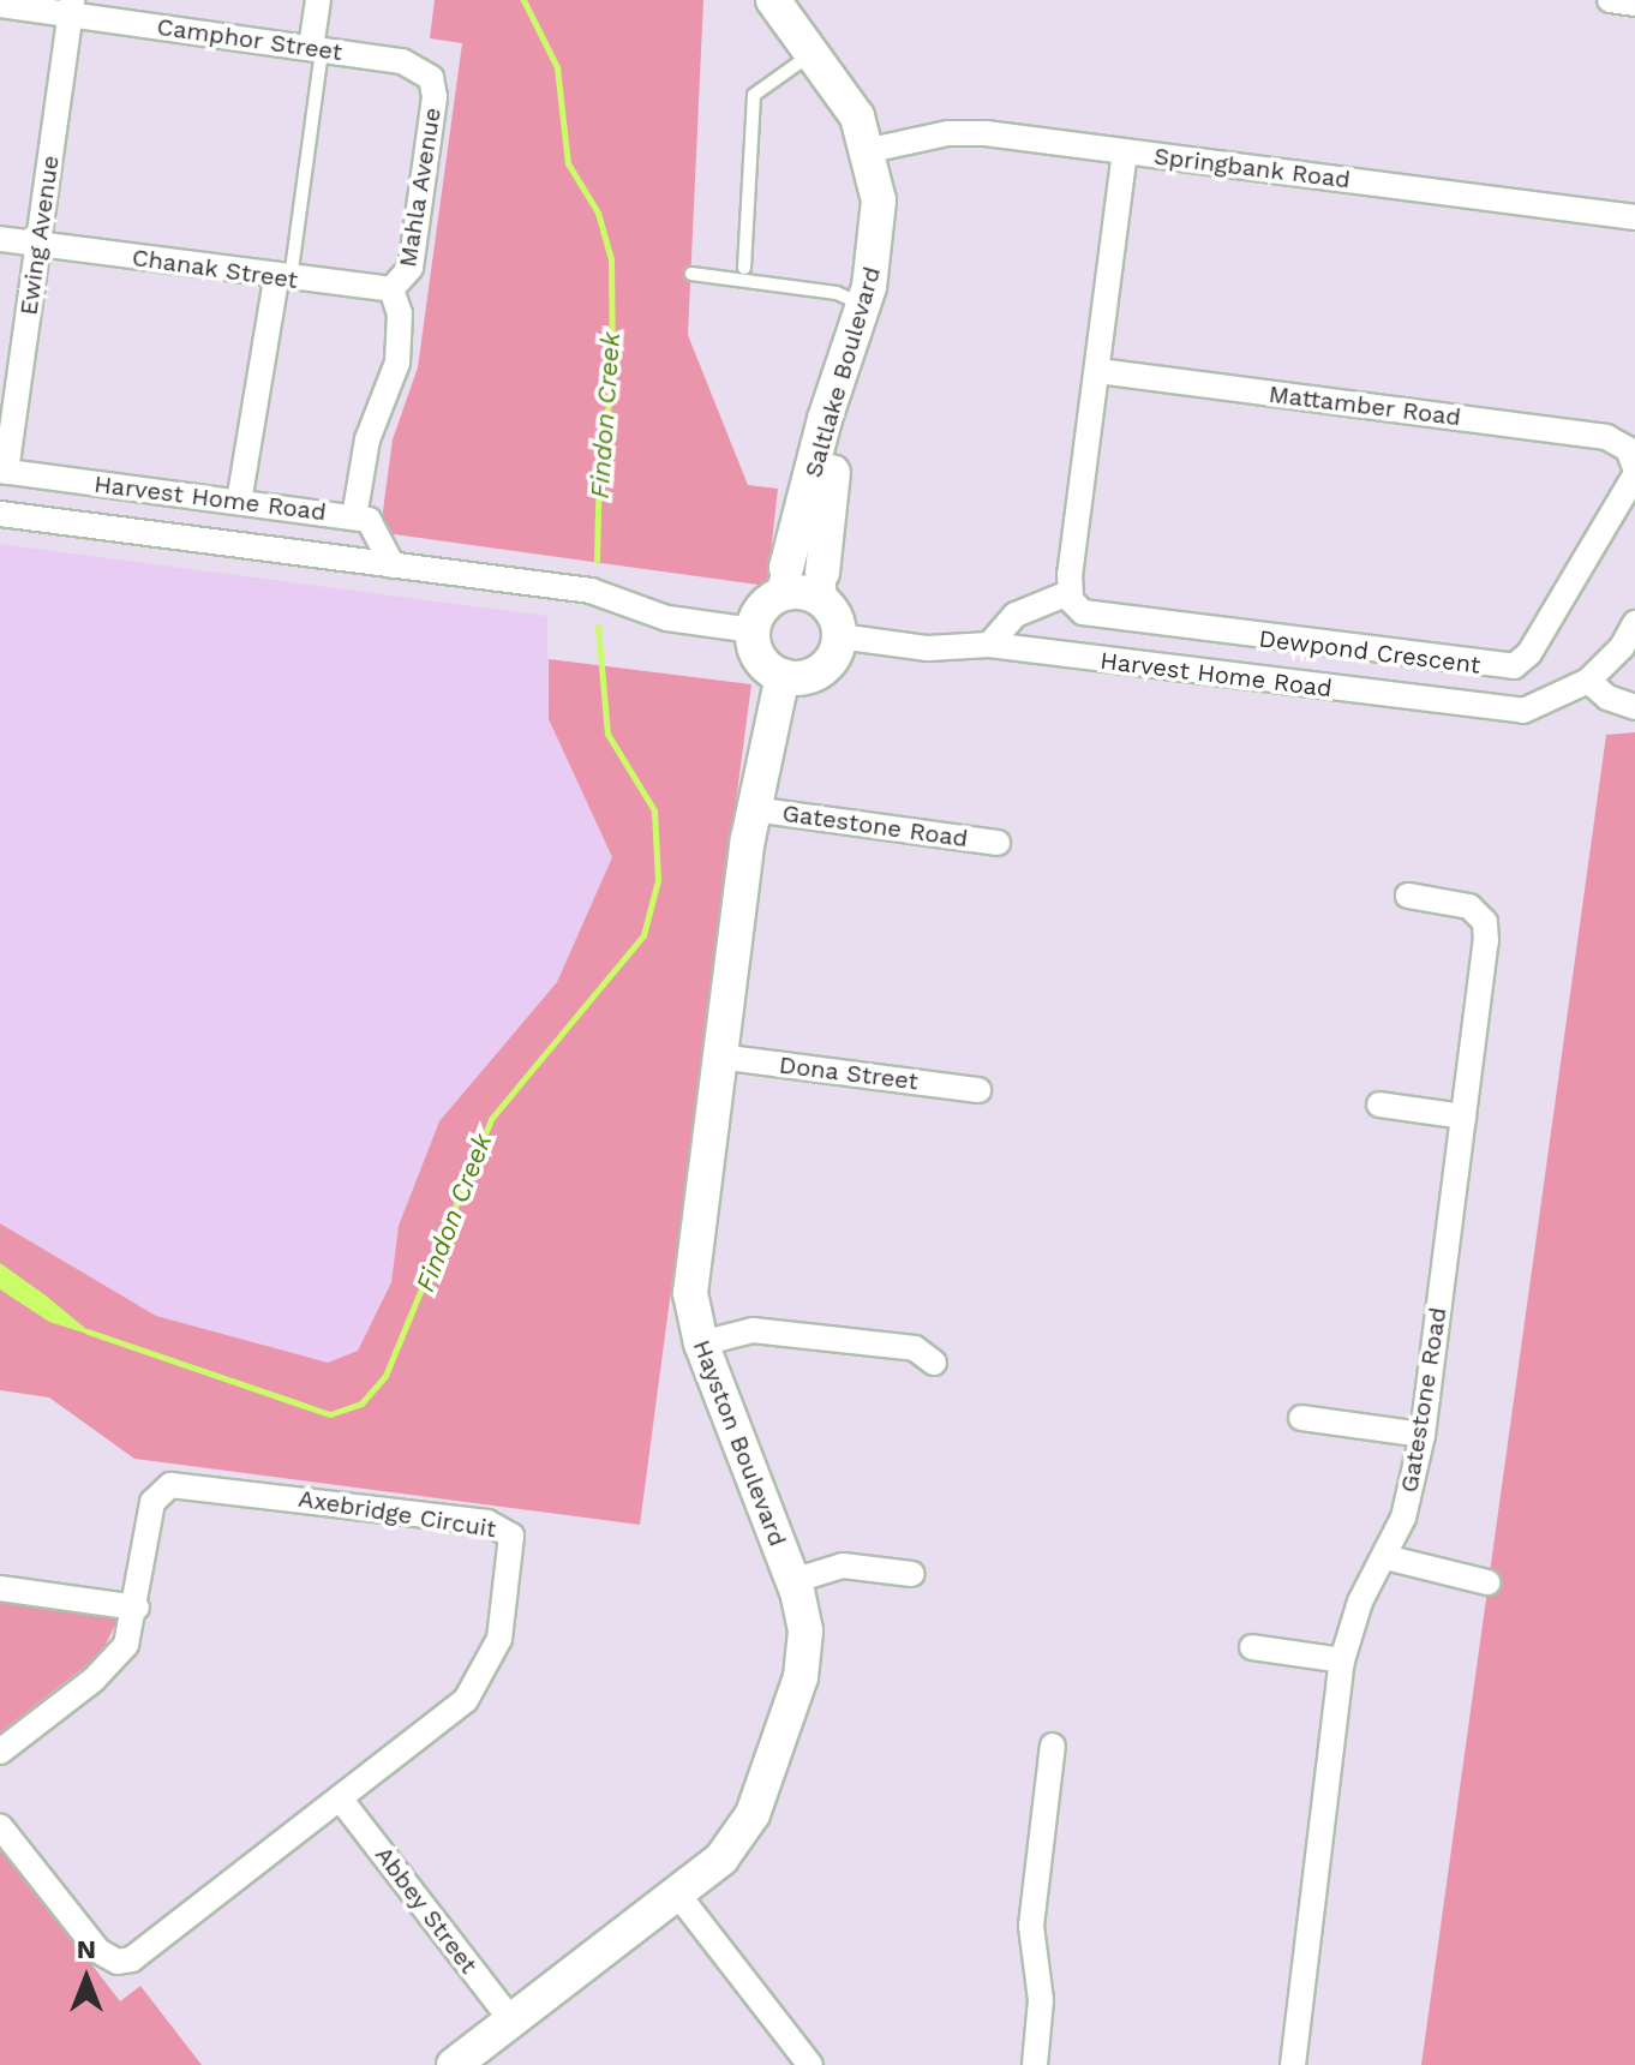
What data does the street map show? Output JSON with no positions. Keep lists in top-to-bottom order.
{
  "streets": {
    "street": [
      "Camphor Street",
      "Springbank Road",
      "Mahla Avenue",
      "Ewing Avenue",
      "Chanak Street",
      "Saltlake Boulevard",
      "Mattamber Road",
      "Harvest Home Road",
      "Dewpond Crescent",
      "Gatestone Road",
      "Dona Street",
      "Hayston Boulevard",
      "Axebridge Circuit",
      "Abbey Street"
    ]
  },
  "crossings": [
    ["Camphor Street", "Mahla Avenue"],
    ["Camphor Street", "Ewing Avenue"],
    ["Springbank Road", "Saltlake Boulevard"],
    ["Mahla Avenue", "Chanak Street"],
    ["Mahla Avenue", "Harvest Home Road"],
    ["Ewing Avenue", "Chanak Street"],
    ["Ewing Avenue", "Harvest Home Road"],
    ["Saltlake Boulevard", "Harvest Home Road"],
    ["Saltlake Boulevard", "Hayston Boulevard"],
    ["Harvest Home Road", "Hayston Boulevard"],
    ["Gatestone Road", "Hayston Boulevard"],
    ["Dona Street", "Hayston Boulevard"],
    ["Hayston Boulevard", "Abbey Street"],
    ["Axebridge Circuit", "Abbey Street"]
  ],
  "water": ["Findon Creek"],
  "north": "top"
}
